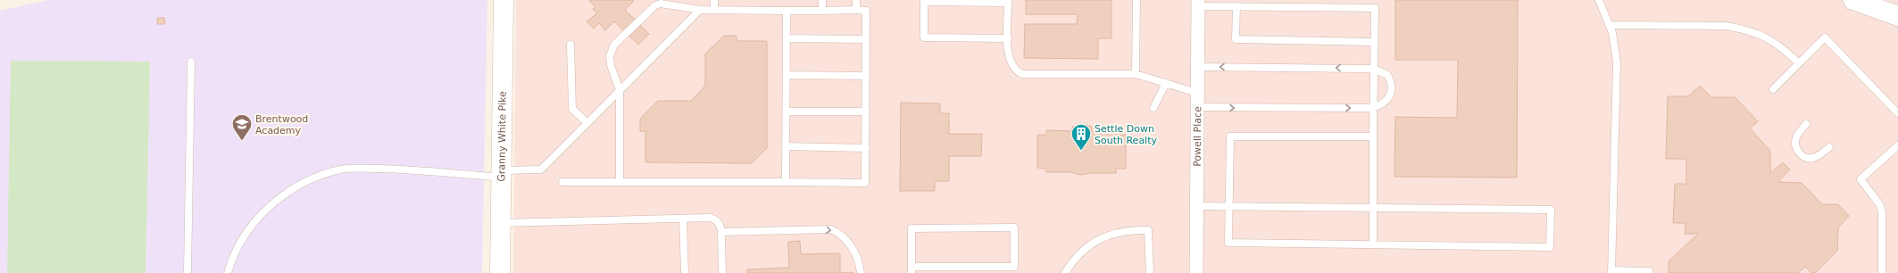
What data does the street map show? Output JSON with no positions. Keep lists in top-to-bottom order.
{
  "streets": {
    "main road": ["Granny White Pike"],
    "street": ["Powell Place"]
  },
  "places": {
    "school or university": ["Brentwood Academy"],
    "building": ["Settle Down South Realty"]
  }
}
